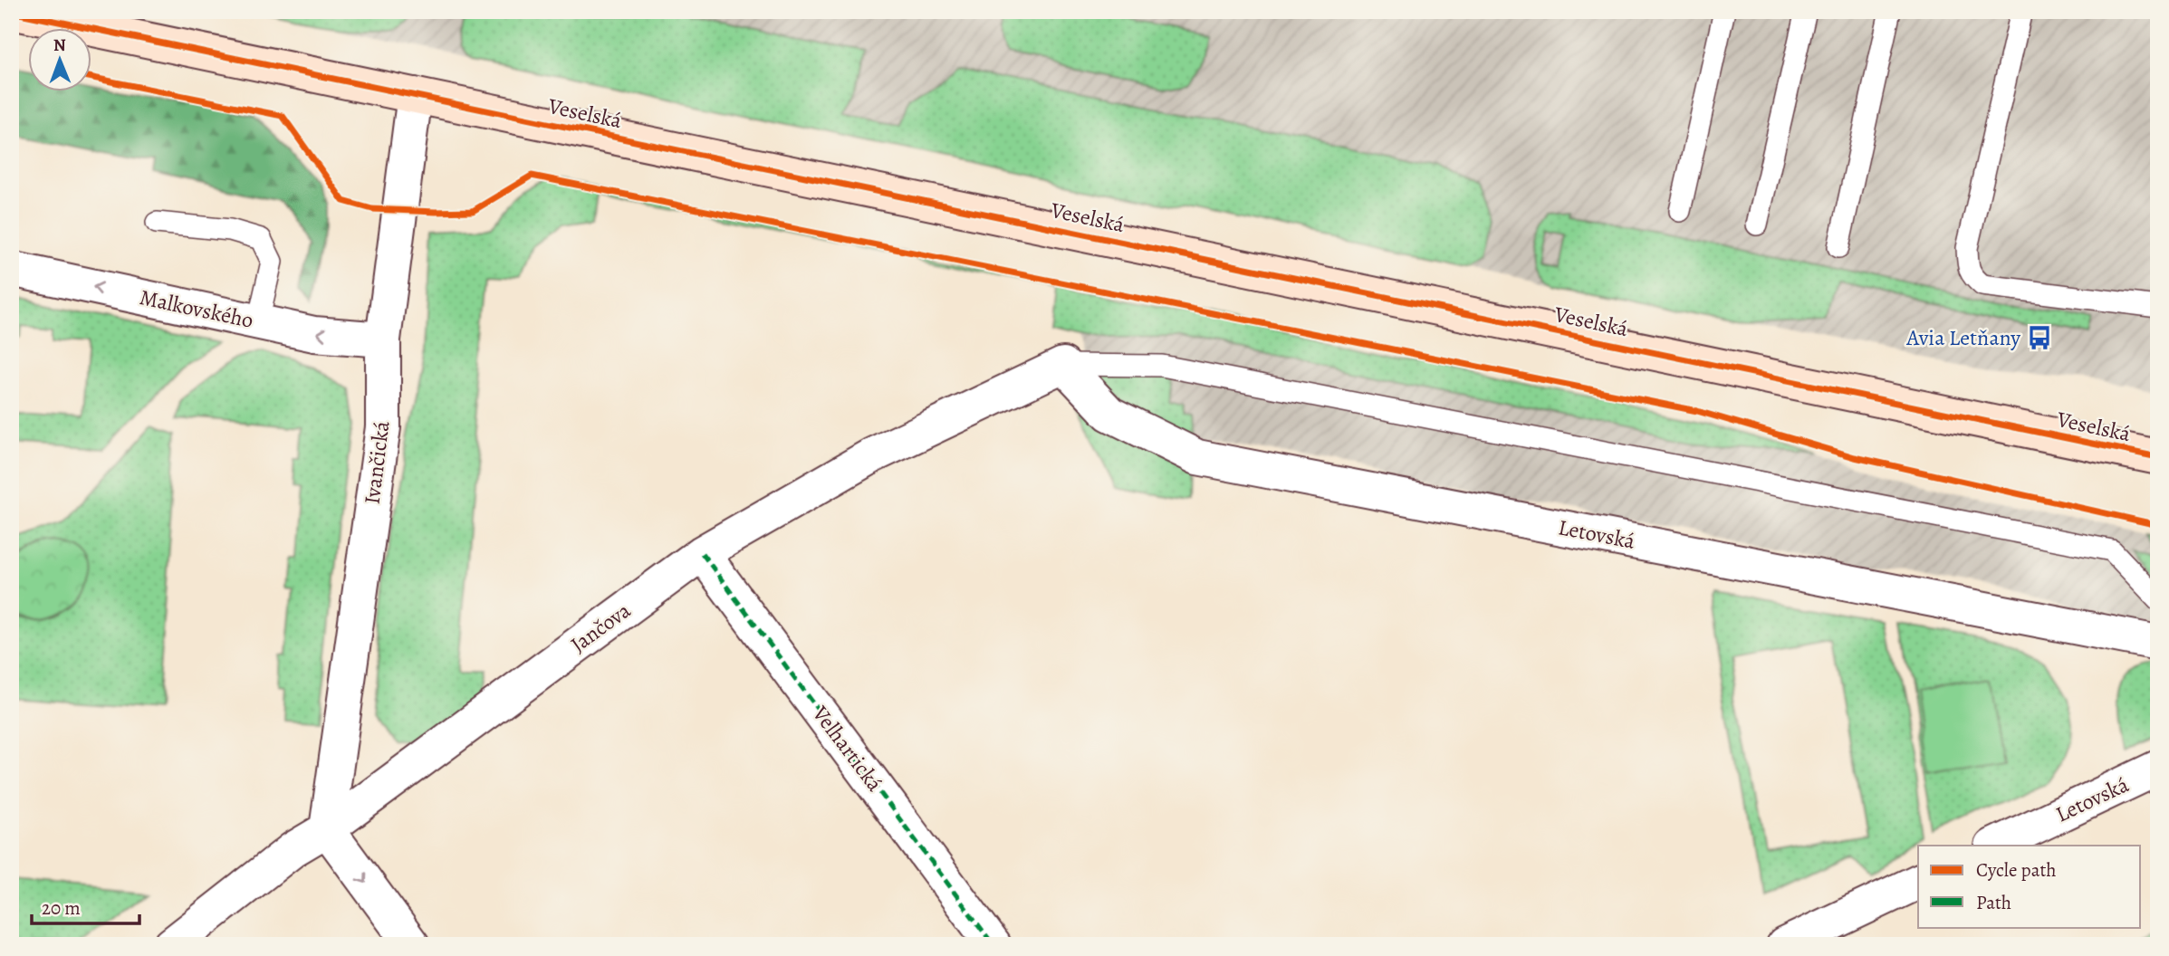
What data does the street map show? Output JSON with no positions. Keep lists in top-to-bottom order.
{
  "streets": {
    "street": [
      "Veselská",
      "Malkovského",
      "Ivančická",
      "Letovská",
      "Jančova",
      "Velhartická"
    ]
  },
  "crossings": [
    ["Veselská", "Ivančická"],
    ["Malkovského", "Ivančická"],
    ["Ivančická", "Jančova"],
    ["Letovská", "Jančova"],
    ["Jančova", "Velhartická"]
  ],
  "one_way": ["Malkovského"],
  "places": {
    "bus stop": ["Avia Letňany"]
  },
  "legend": ["Cycle path", "Path"],
  "scale_bar": "20 m",
  "north": "top"
}
